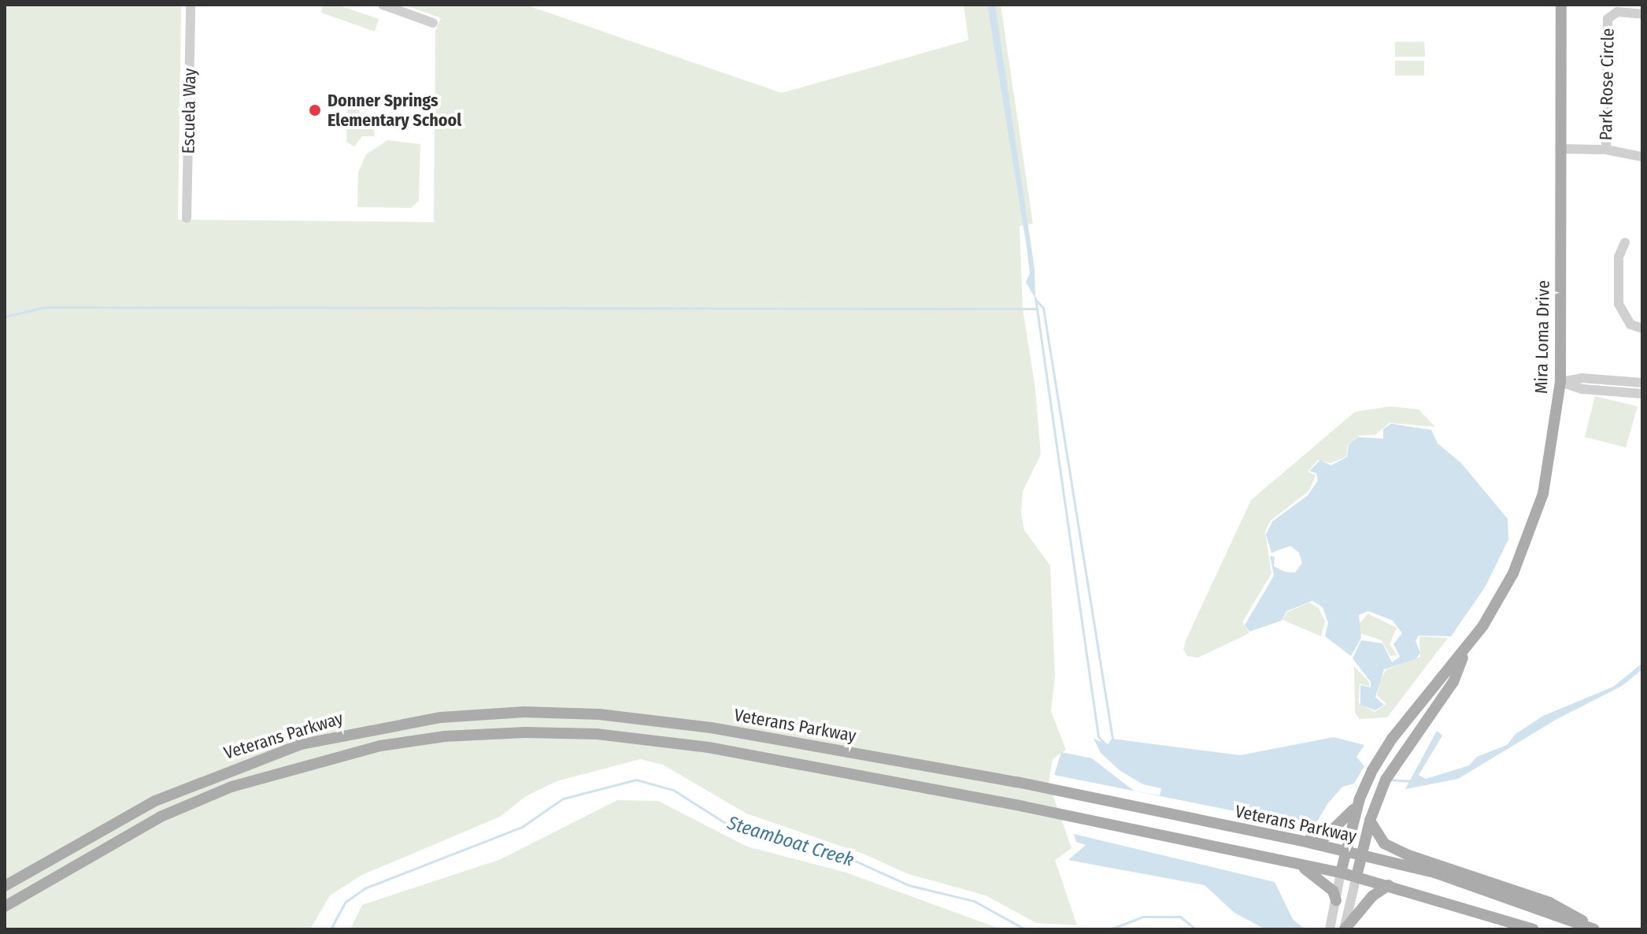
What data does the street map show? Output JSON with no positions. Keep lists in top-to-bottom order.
{
  "streets": {
    "main road": ["Mira Loma Drive", "Veterans Parkway"],
    "street": ["Park Rose Circle", "Escuela Way"]
  },
  "crossings": [
    ["Mira Loma Drive", "Veterans Parkway"]
  ],
  "water": ["Steamboat Creek"],
  "places": ["Donner Springs Elementary School"]
}
